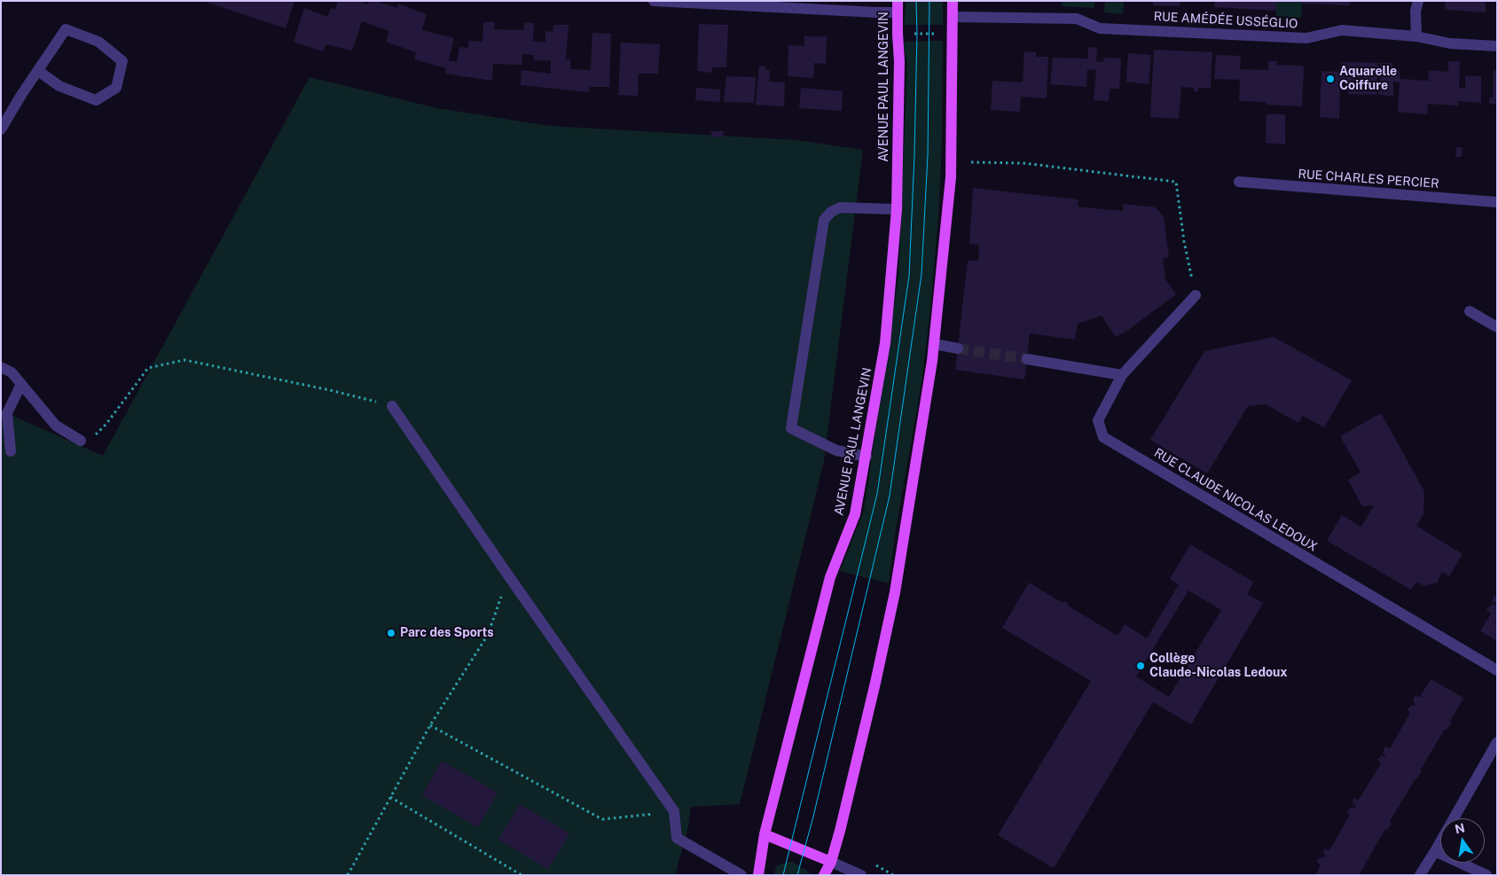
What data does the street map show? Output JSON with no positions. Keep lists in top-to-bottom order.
{
  "streets": {
    "main road": ["AVENUE PAUL LANGEVIN"],
    "street": ["RUE AMÉDÉE USSÉGLIO", "RUE CHARLES PERCIER", "RUE CLAUDE NICOLAS LEDOUX"]
  },
  "places": ["Aquarelle Coiffure", "Parc des Sports", "Collège Claude-Nicolas Ledoux"],
  "north": "top"
}
